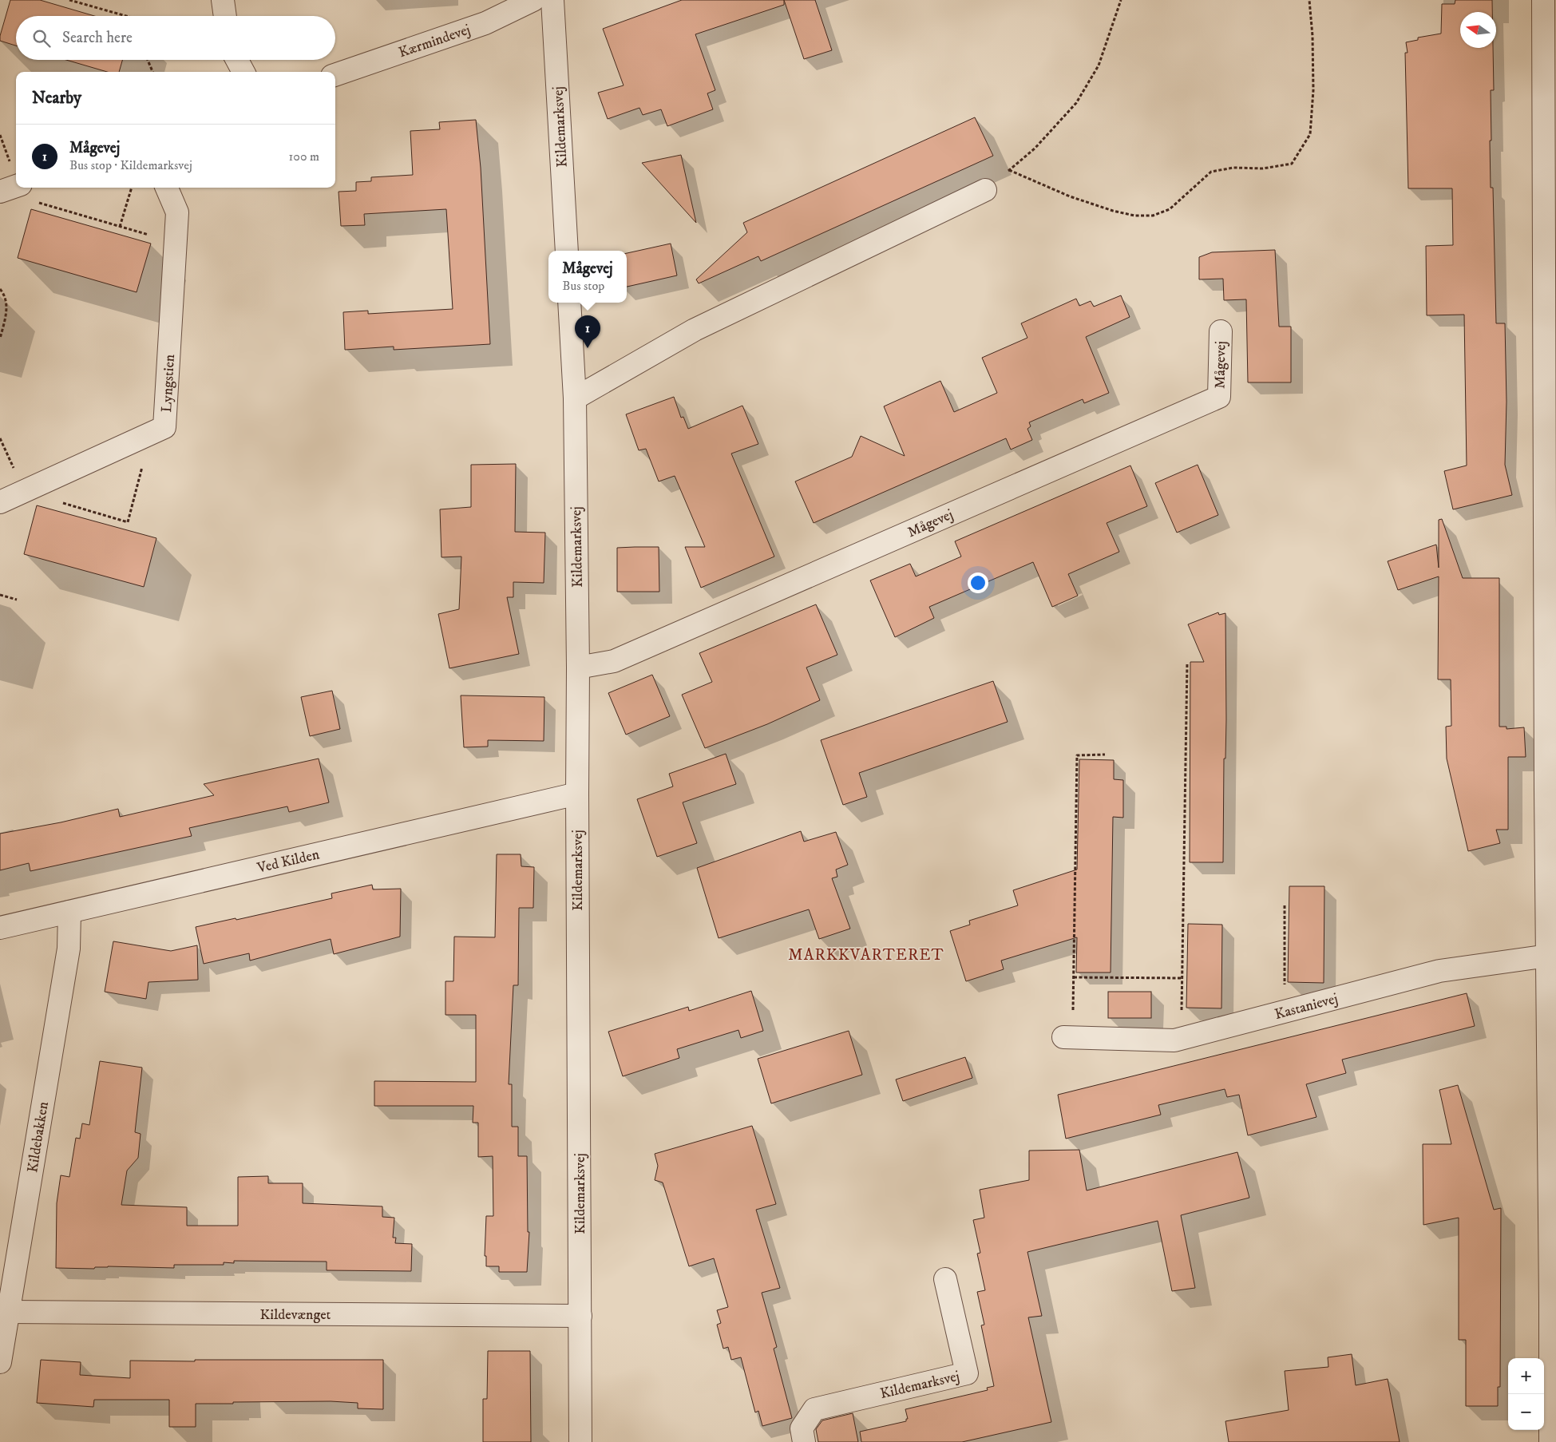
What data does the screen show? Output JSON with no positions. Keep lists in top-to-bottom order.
{
  "streets": {
    "street": [
      "Kærmindevej",
      "Kildemarksvej",
      "Mågevej",
      "Lyngstien",
      "Ved Kilden",
      "Kastanievej",
      "Kildebakken",
      "Kildevænget"
    ]
  },
  "crossings": [
    ["Kildemarksvej", "Mågevej"],
    ["Kildemarksvej", "Ved Kilden"],
    ["Kildemarksvej", "Kildevænget"],
    ["Ved Kilden", "Kildebakken"],
    ["Kildebakken", "Kildevænget"]
  ],
  "districts": ["MARKKVARTERET"],
  "north": "left",
  "page": {
    "search": "Search here",
    "heading": "Nearby",
    "list": [
      {
        "mark": "1",
        "name": "Mågevej",
        "note": "Bus stop · Kildemarksvej",
        "value": "100 m"
      }
    ],
    "popup": ["Mågevej", "Bus stop"],
    "pins": "1",
    "map_buttons": ["+", "−"]
  }
}
